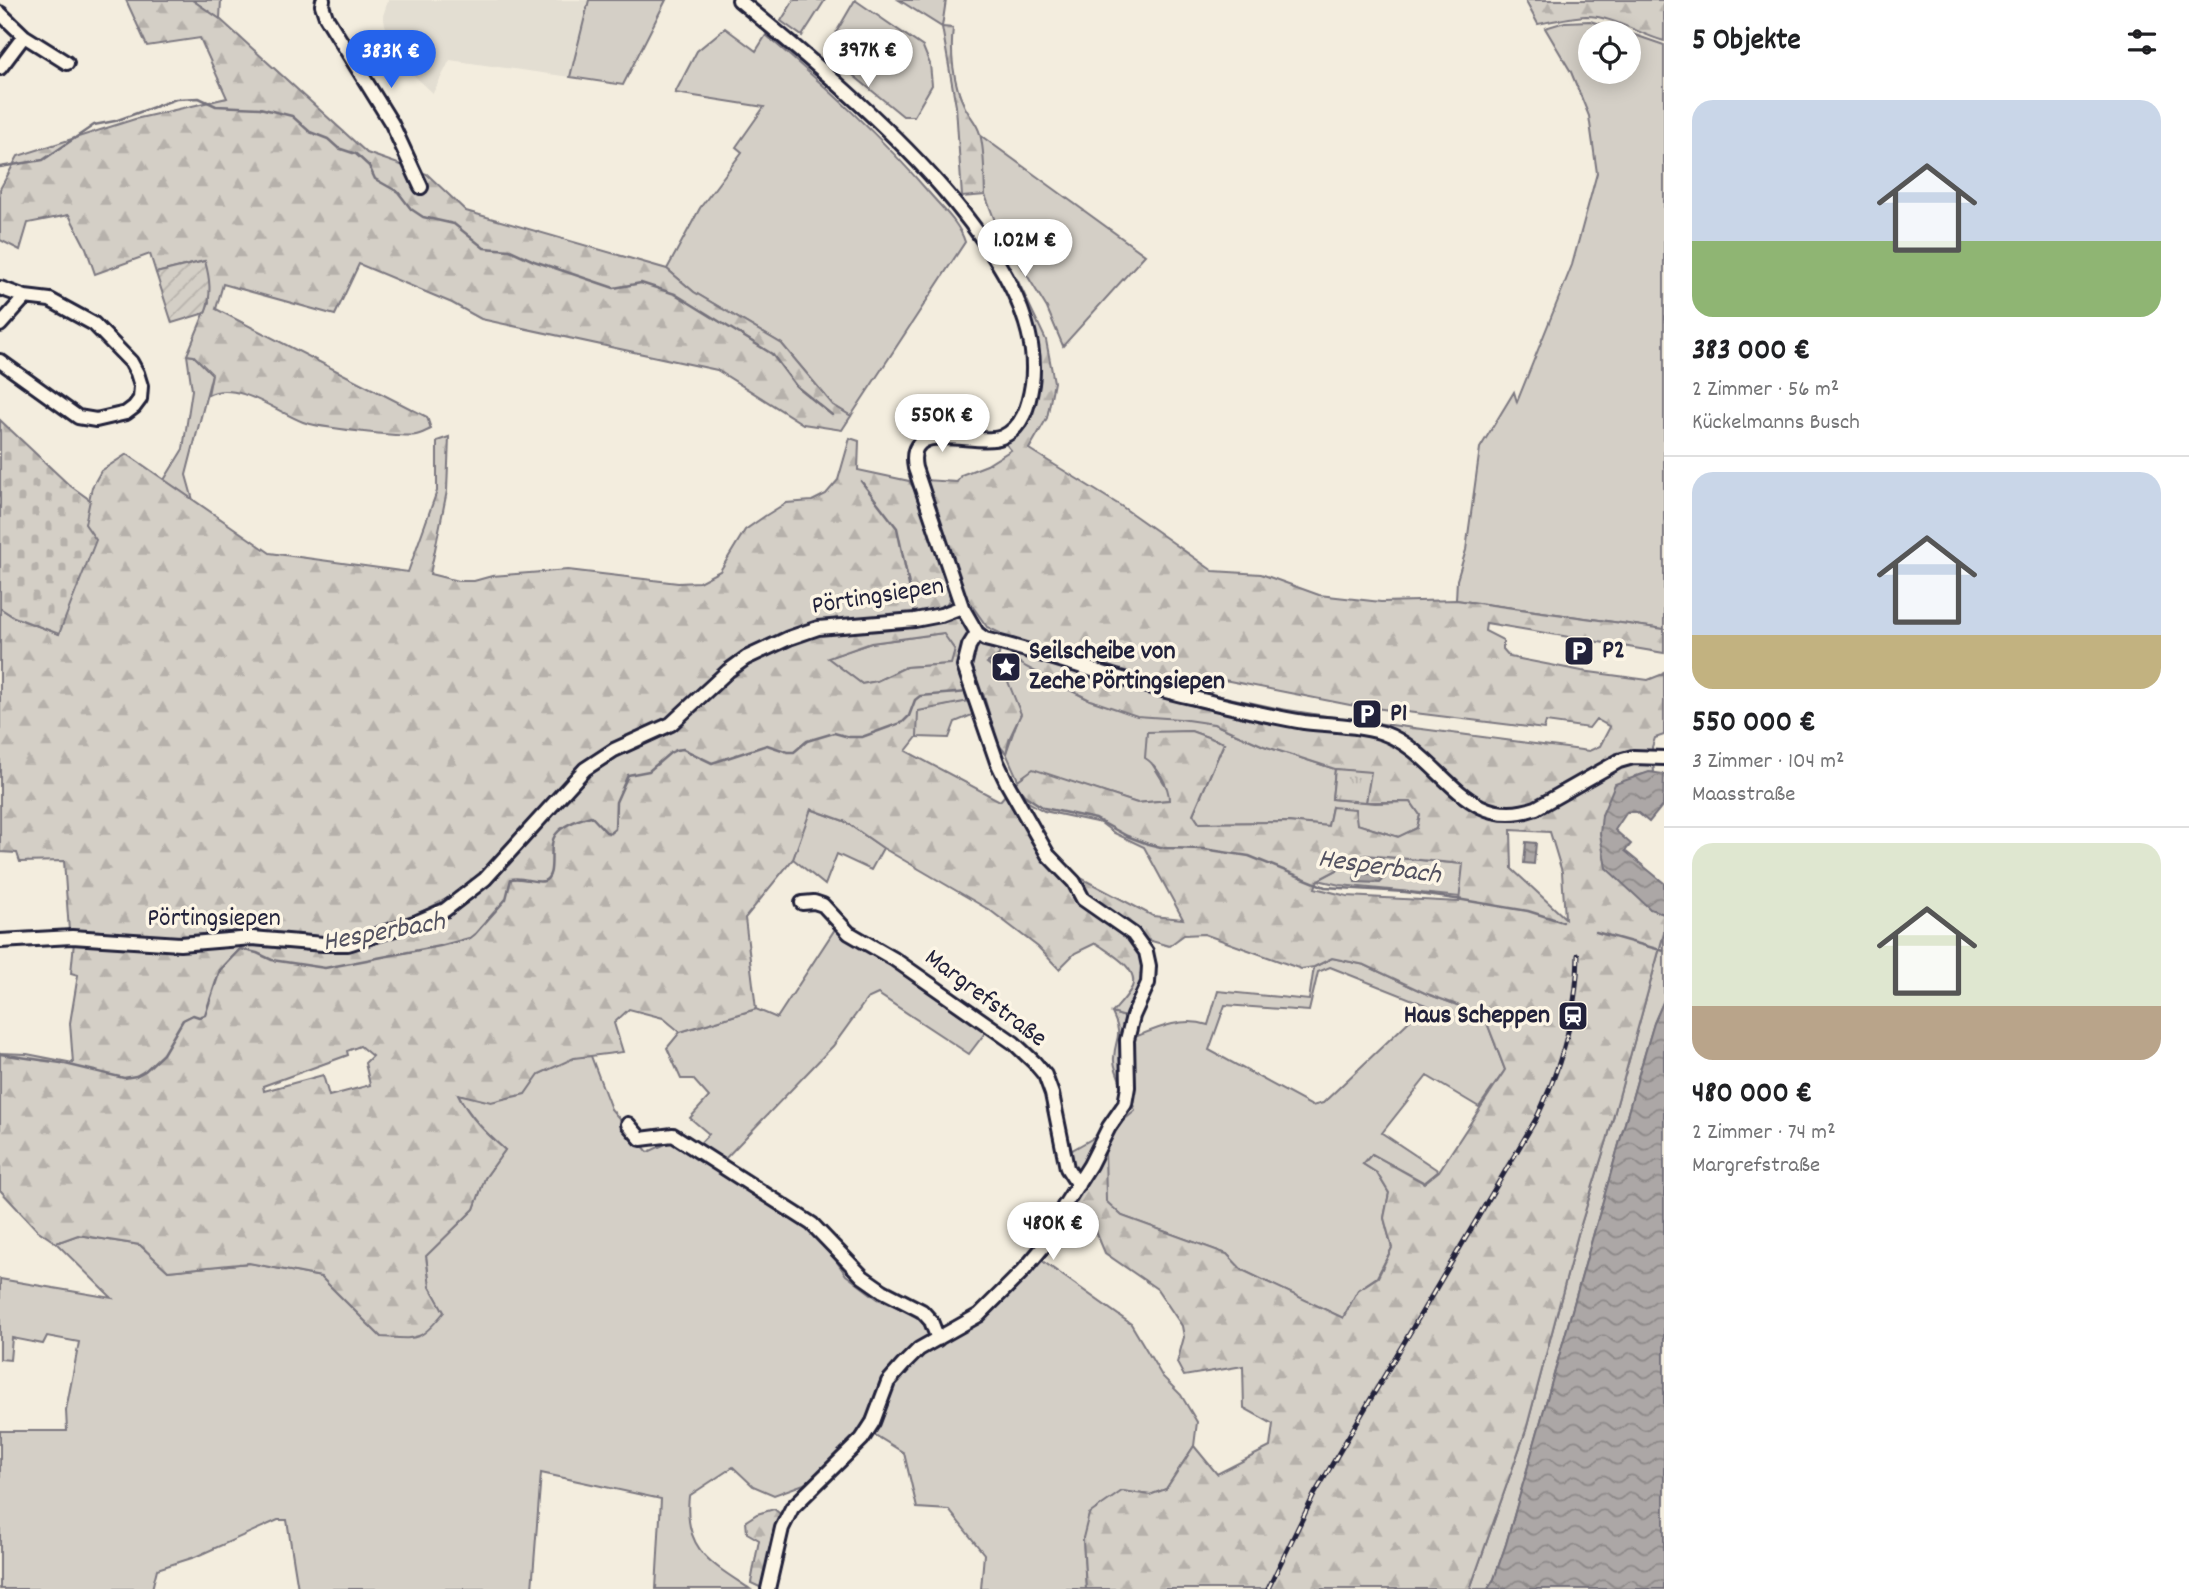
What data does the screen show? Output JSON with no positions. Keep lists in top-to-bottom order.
{
  "streets": {
    "street": ["Pörtingsiepen", "Margrefstraße"]
  },
  "water": ["Hesperbach"],
  "places": {
    "parking": ["P2", "P1"],
    "place": ["Seilscheibe von Zeche Pörtingsiepen"],
    "station": ["Haus Scheppen"]
  },
  "page": {
    "heading": "5 Objekte",
    "price": [
      "397K €",
      "383K €",
      "1.02M €",
      "550K €",
      "480K €"
    ],
    "list": [
      {
        "name": "383 000 €",
        "note": "2 Zimmer · 56 m² · Kückelmanns Busch"
      },
      {
        "name": "550 000 €",
        "note": "3 Zimmer · 104 m² · Maasstraße"
      },
      {
        "name": "480 000 €",
        "note": "2 Zimmer · 74 m² · Margrefstraße"
      }
    ]
  }
}
